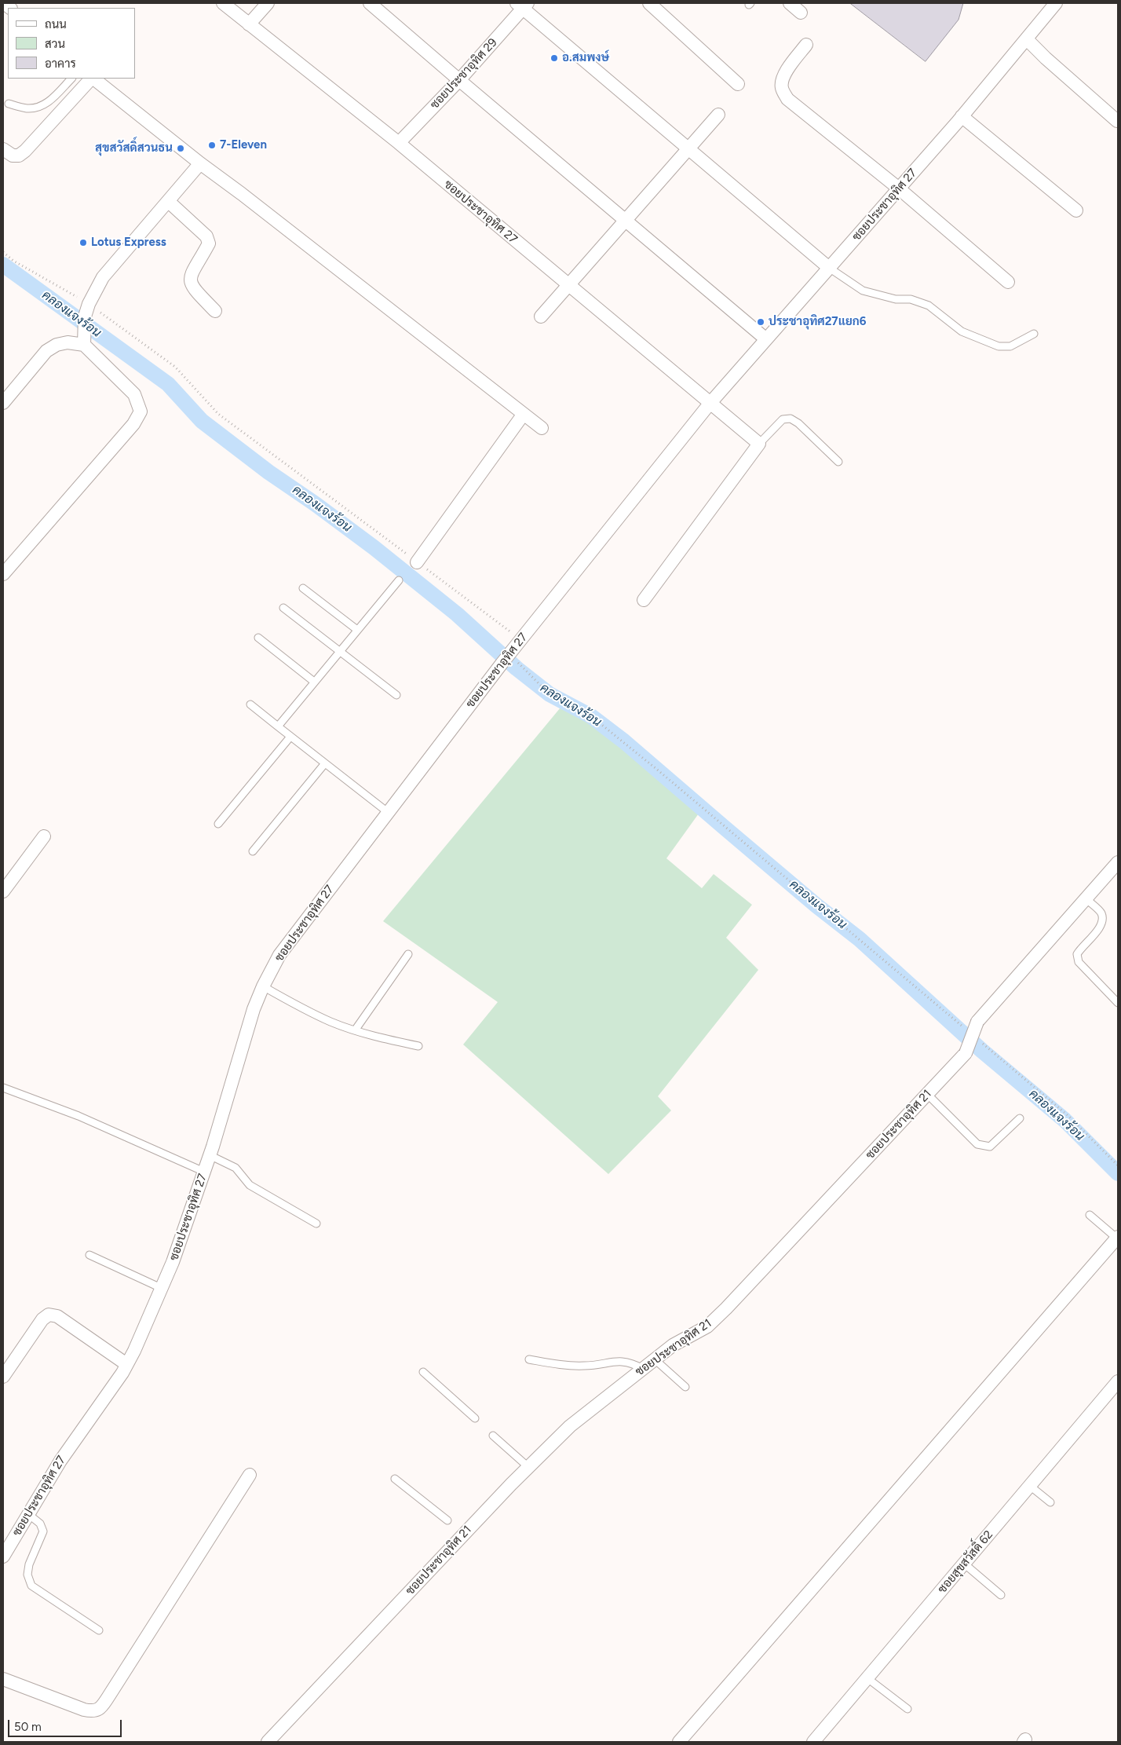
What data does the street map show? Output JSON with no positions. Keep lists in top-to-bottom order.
{
  "streets": {
    "street": [
      "ซอยประชาอุทิศ 29",
      "ซอยประชาอุทิศ 27",
      "ซอยประชาอุทิศ 21",
      "ซอยสุขสวัสดิ์ 62"
    ]
  },
  "crossings": [
    ["ซอยประชาอุทิศ 29", "ซอยประชาอุทิศ 27"]
  ],
  "water": ["คลองแจงร้อน"],
  "places": [
    "อ.สมพงษ์",
    "7-Eleven",
    "สุขสวัสดิ์สวนธน",
    "Lotus Express",
    "ประชาอุทิศ27แยก6"
  ],
  "legend": ["ถนน", "สวน", "อาคาร"],
  "scale_bar": "50 m"
}
